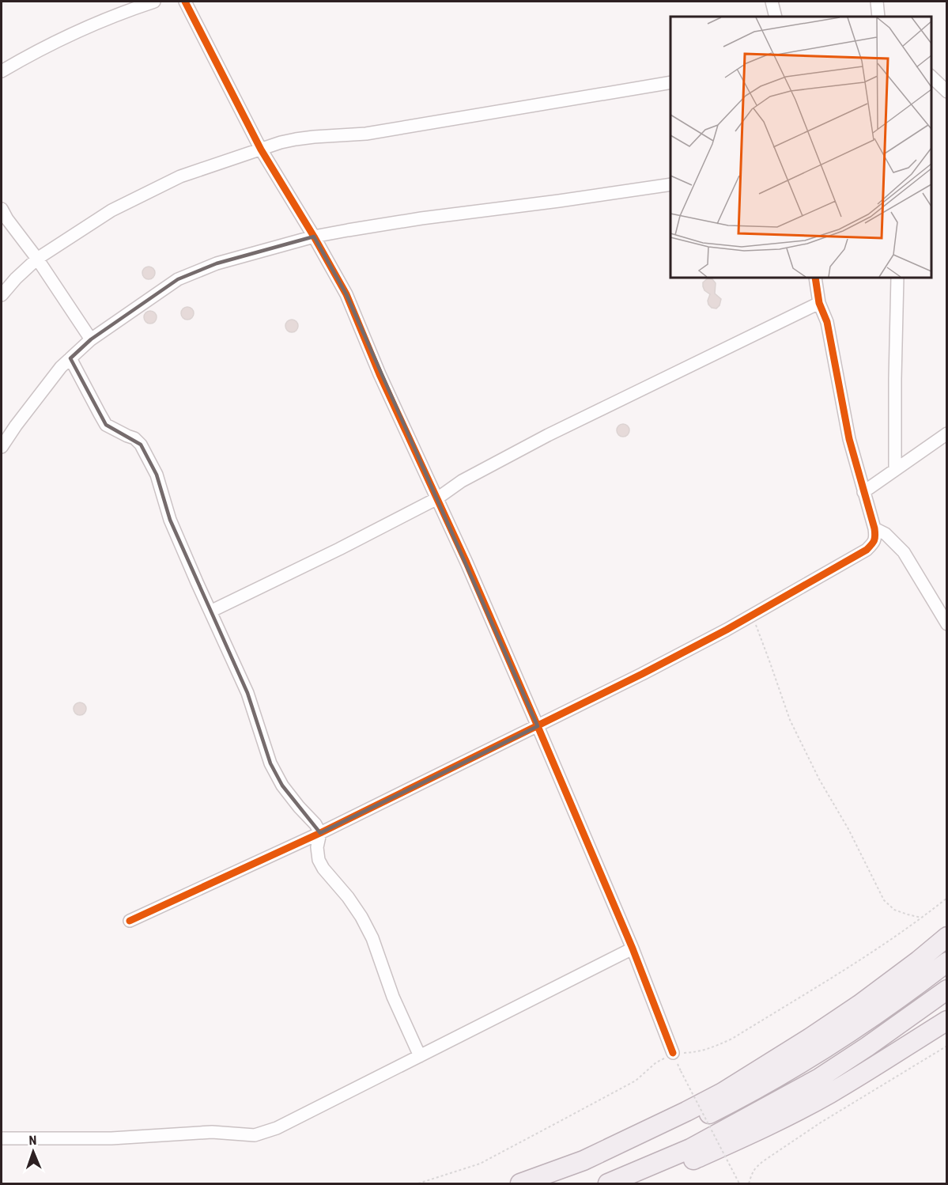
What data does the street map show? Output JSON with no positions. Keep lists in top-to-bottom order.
{
  "north": "top"
}
